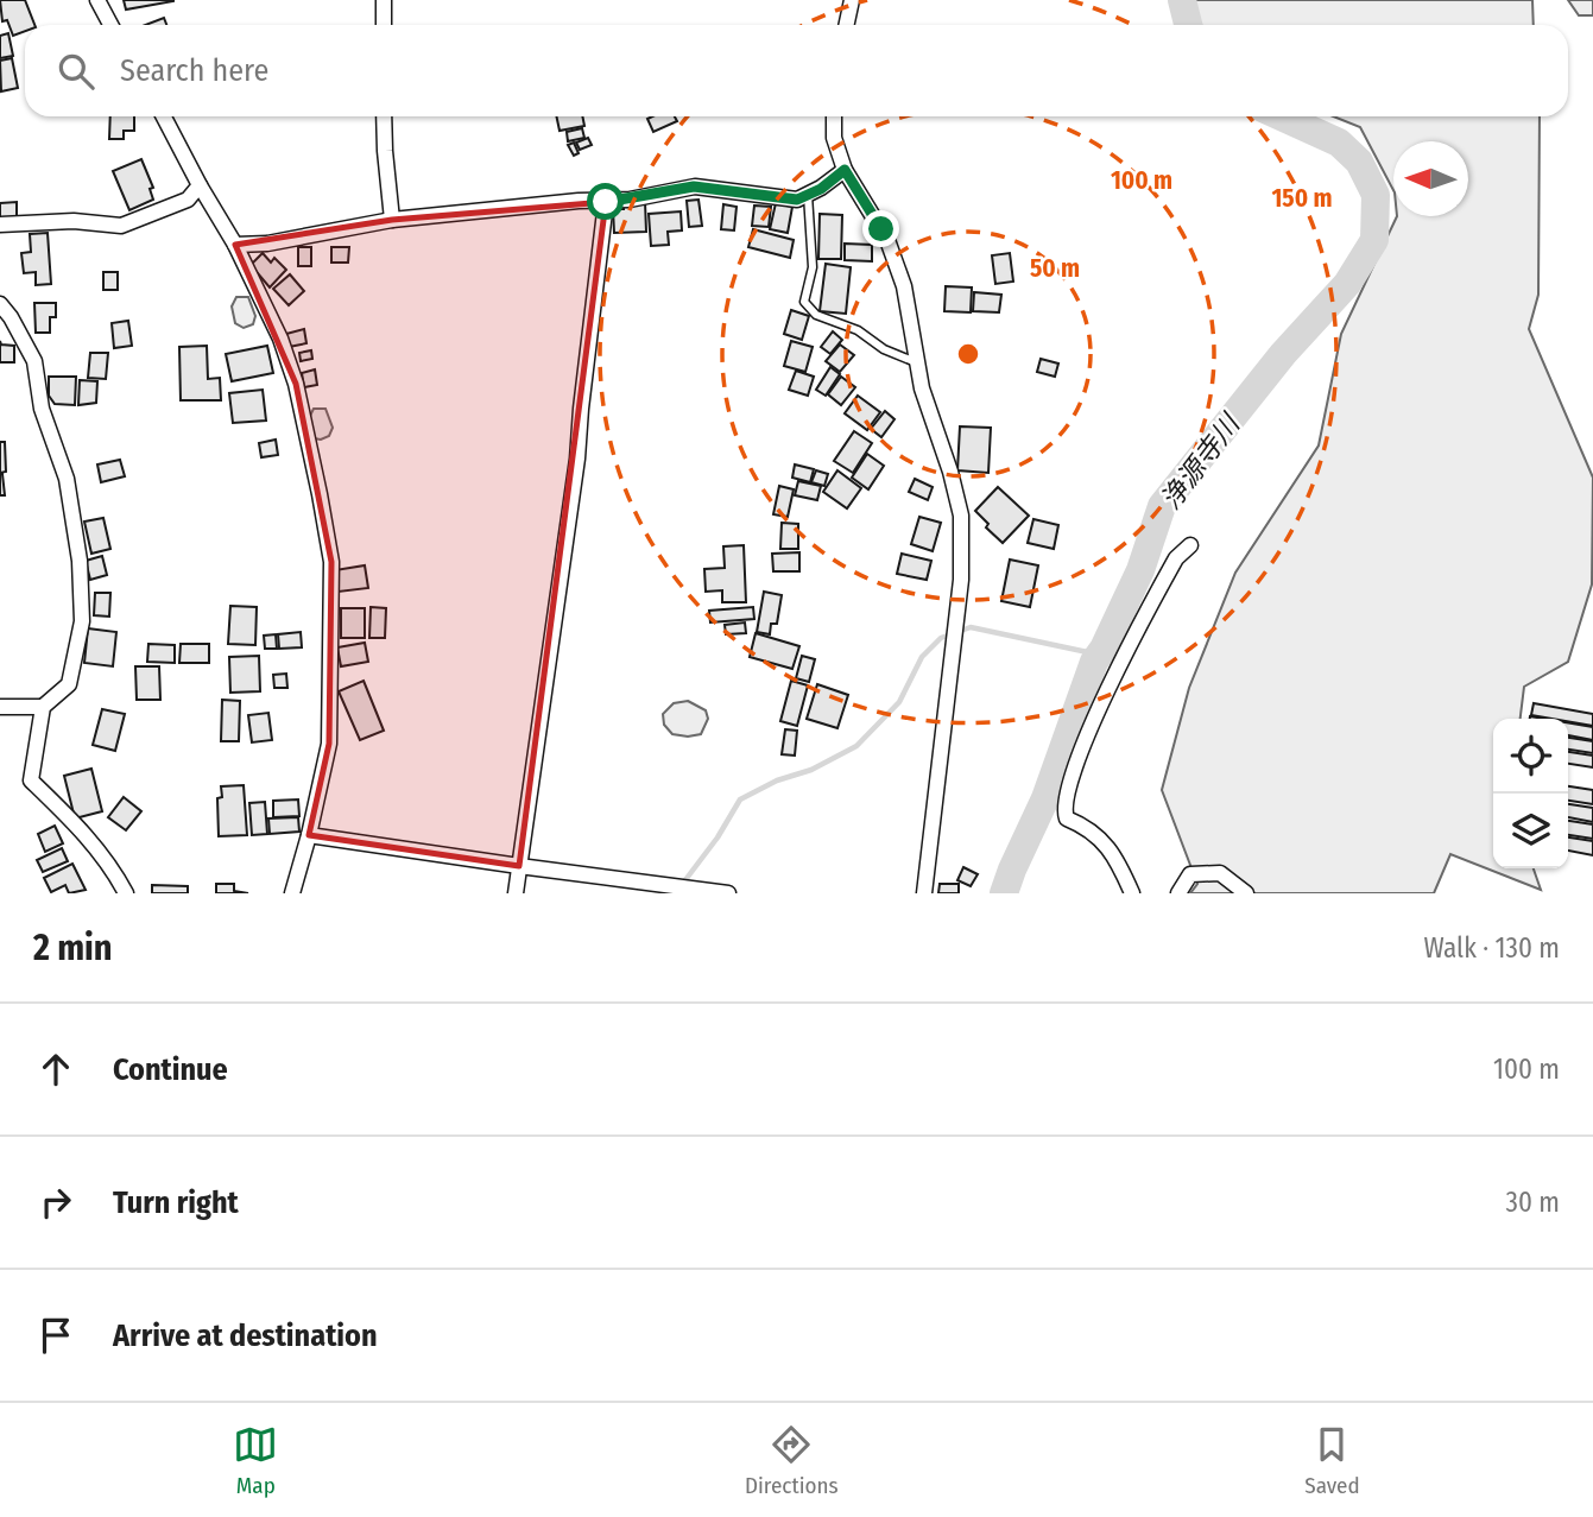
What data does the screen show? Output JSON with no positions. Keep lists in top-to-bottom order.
{
  "water": ["浄源寺川"],
  "north": "left",
  "page": {
    "search": "Search here",
    "heading": ["2 min", "Walk · 130 m"],
    "list": [
      ["Continue", "100 m"],
      ["Turn right", "30 m"],
      "Arrive at destination"
    ],
    "nav": ["Map", "Directions", "Saved"]
  },
  "rings": ["100 m", "150 m", "50 m"]
}
